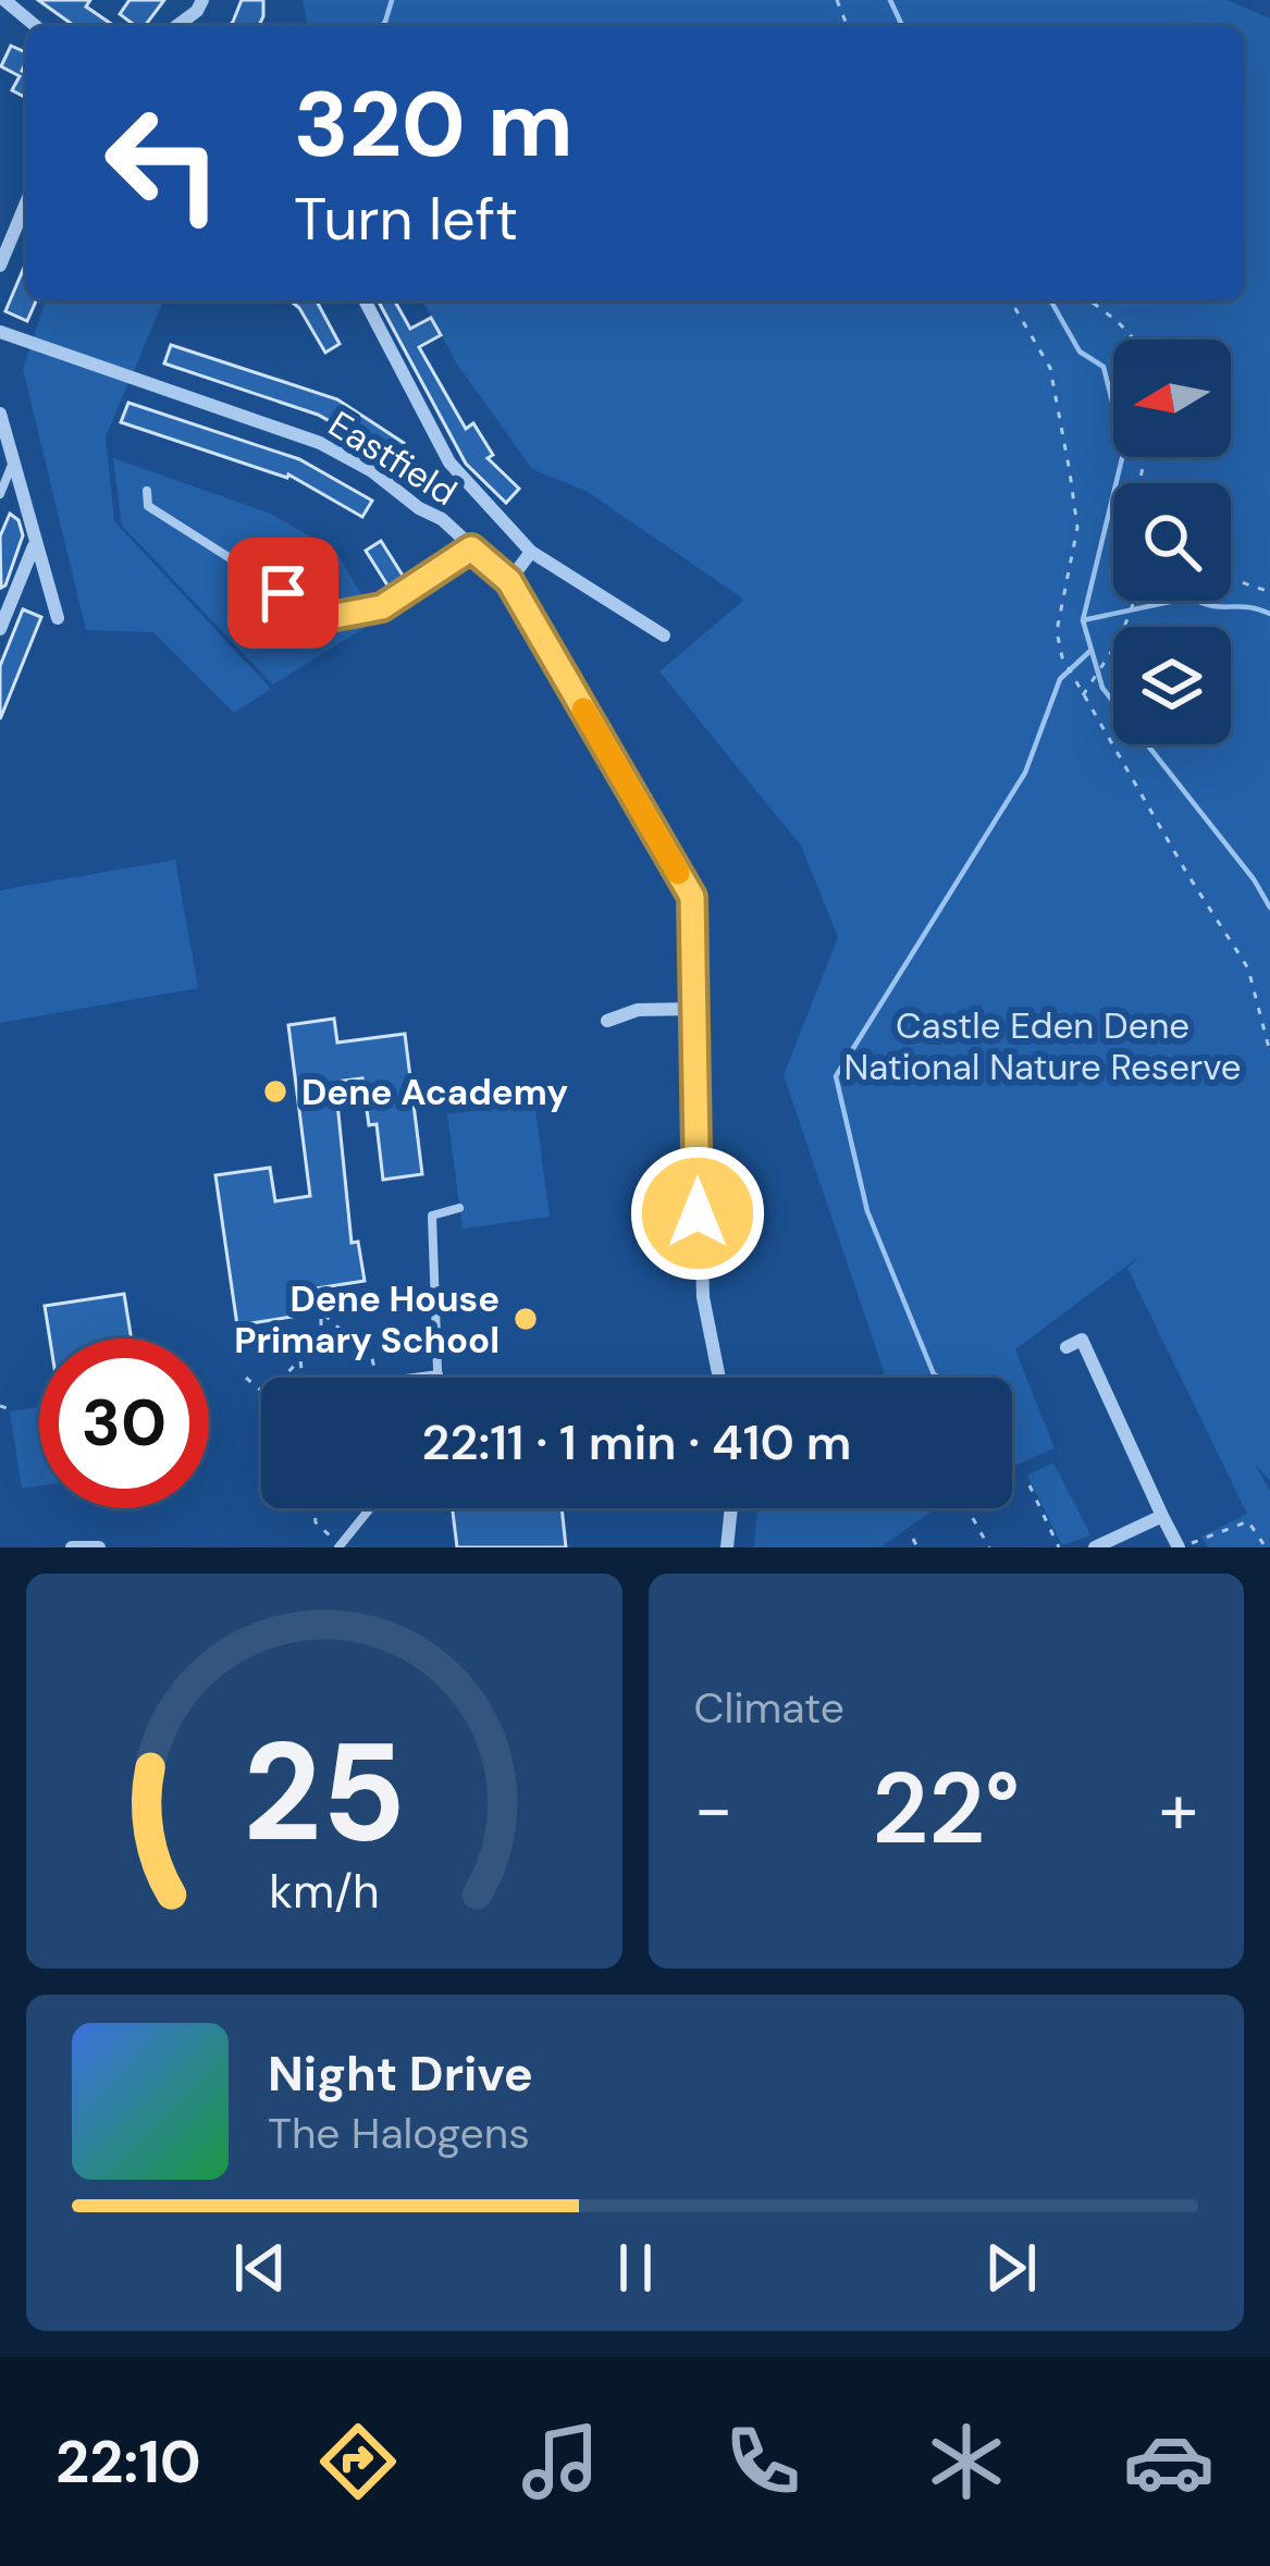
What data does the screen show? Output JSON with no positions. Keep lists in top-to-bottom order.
{
  "streets": {
    "street": ["Eastfield"]
  },
  "parks": ["Castle Eden Dene National Nature Reserve"],
  "places": ["Dene Academy", "Dene House Primary School"],
  "north": "left",
  "page": {
    "turn": ["320 m", "Turn left"],
    "limit": "30",
    "trip": "22:11 · 1 min · 410 m",
    "tile": "Climate",
    "heat": ["−", "22°", "+"],
    "song": ["Night Drive", "The Halogens"],
    "tabs": "22:10",
    "gauge": ["25", "km/h"]
  }
}
